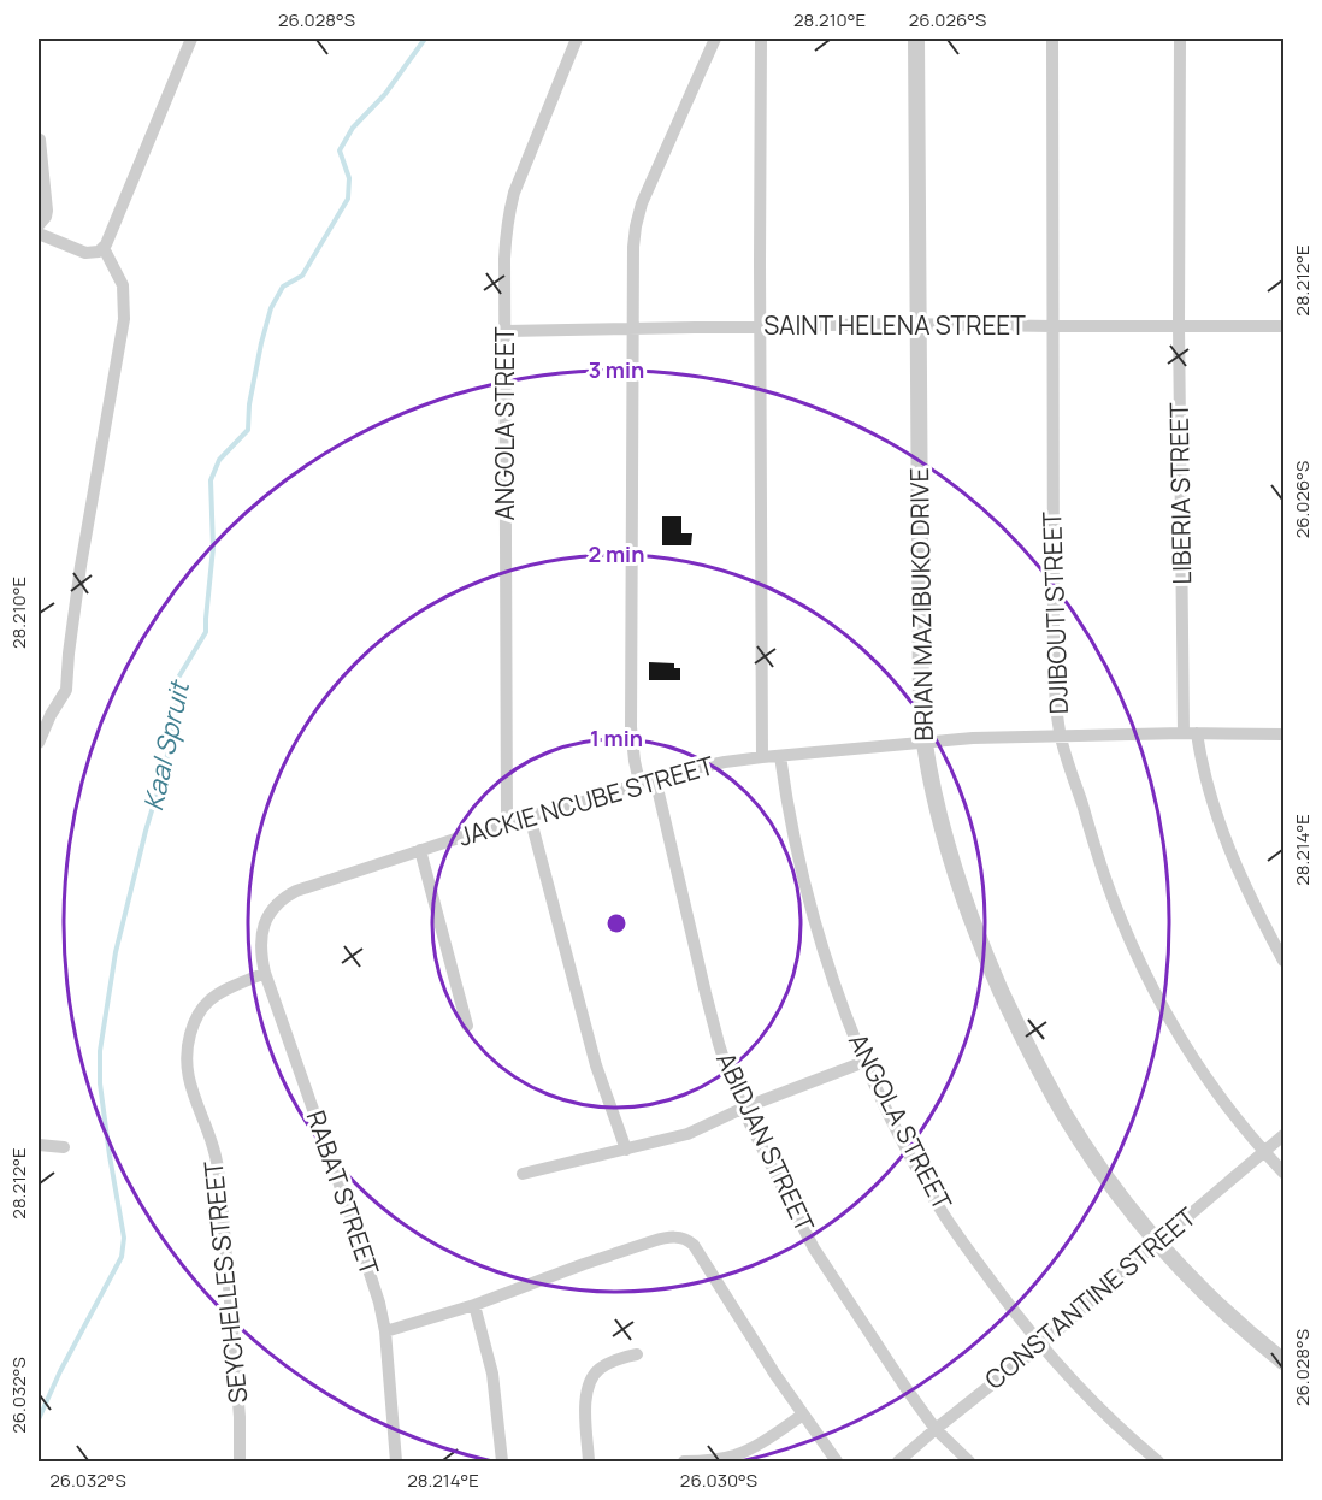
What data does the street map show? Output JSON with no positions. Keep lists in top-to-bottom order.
{
  "streets": {
    "street": [
      "SAINT HELENA STREET",
      "ANGOLA STREET",
      "LIBERIA STREET",
      "BRIAN MAZIBUKO DRIVE",
      "DJIBOUTI STREET",
      "JACKIE NCUBE STREET",
      "ABIDJAN STREET",
      "RABAT STREET",
      "SEYCHELLES STREET",
      "CONSTANTINE STREET"
    ]
  },
  "crossings": [
    ["SAINT HELENA STREET", "ANGOLA STREET"],
    ["SAINT HELENA STREET", "LIBERIA STREET"],
    ["SAINT HELENA STREET", "BRIAN MAZIBUKO DRIVE"],
    ["SAINT HELENA STREET", "DJIBOUTI STREET"],
    ["ANGOLA STREET", "JACKIE NCUBE STREET"],
    ["ANGOLA STREET", "CONSTANTINE STREET"],
    ["LIBERIA STREET", "JACKIE NCUBE STREET"],
    ["BRIAN MAZIBUKO DRIVE", "JACKIE NCUBE STREET"],
    ["BRIAN MAZIBUKO DRIVE", "CONSTANTINE STREET"],
    ["DJIBOUTI STREET", "JACKIE NCUBE STREET"],
    ["DJIBOUTI STREET", "CONSTANTINE STREET"],
    ["JACKIE NCUBE STREET", "ABIDJAN STREET"],
    ["JACKIE NCUBE STREET", "RABAT STREET"],
    ["ABIDJAN STREET", "CONSTANTINE STREET"],
    ["RABAT STREET", "SEYCHELLES STREET"]
  ],
  "water": ["Kaal Spruit"],
  "coordinates": [
    "26.028°S",
    "28.210°E",
    "26.026°S",
    "28.212°E",
    "28.214°E",
    "26.032°S",
    "26.030°S"
  ],
  "rings": ["3 min", "2 min", "1 min"]
}
